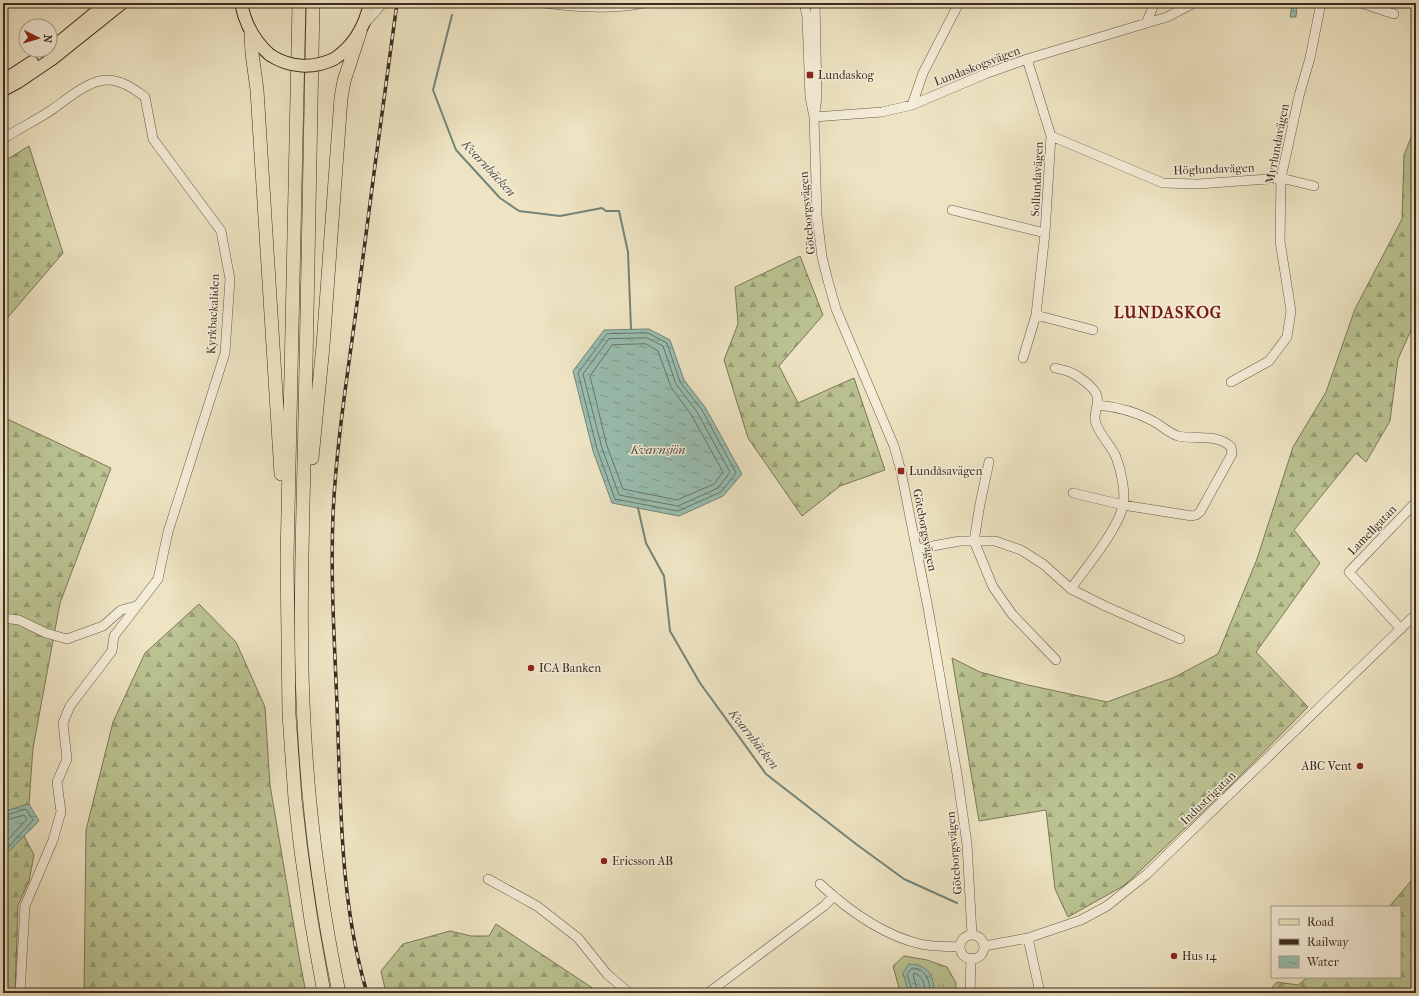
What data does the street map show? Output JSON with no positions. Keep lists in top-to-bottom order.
{
  "streets": {
    "street": [
      "Lundaskogsvägen",
      "Myrlundavägen",
      "Höglundavägen",
      "Sollundavägen",
      "Göteborgsvägen",
      "Kyrkbackaliden",
      "Lamellgatan",
      "Industrigatan"
    ]
  },
  "crossings": [
    ["Lundaskogsvägen", "Sollundavägen"],
    ["Lundaskogsvägen", "Göteborgsvägen"],
    ["Myrlundavägen", "Höglundavägen"],
    ["Höglundavägen", "Sollundavägen"],
    ["Göteborgsvägen", "Industrigatan"],
    ["Lamellgatan", "Industrigatan"]
  ],
  "districts": ["LUNDASKOG"],
  "water": ["Kvarnbäcken", "Kvarnsjön"],
  "places": {
    "transit": ["Lundaskog", "Lundåsavägen"],
    "other": [
      "ICA Banken",
      "ABC Vent",
      "Ericsson AB",
      "Hus 14"
    ]
  },
  "legend": ["Road", "Railway", "Water"],
  "north": "right"
}
